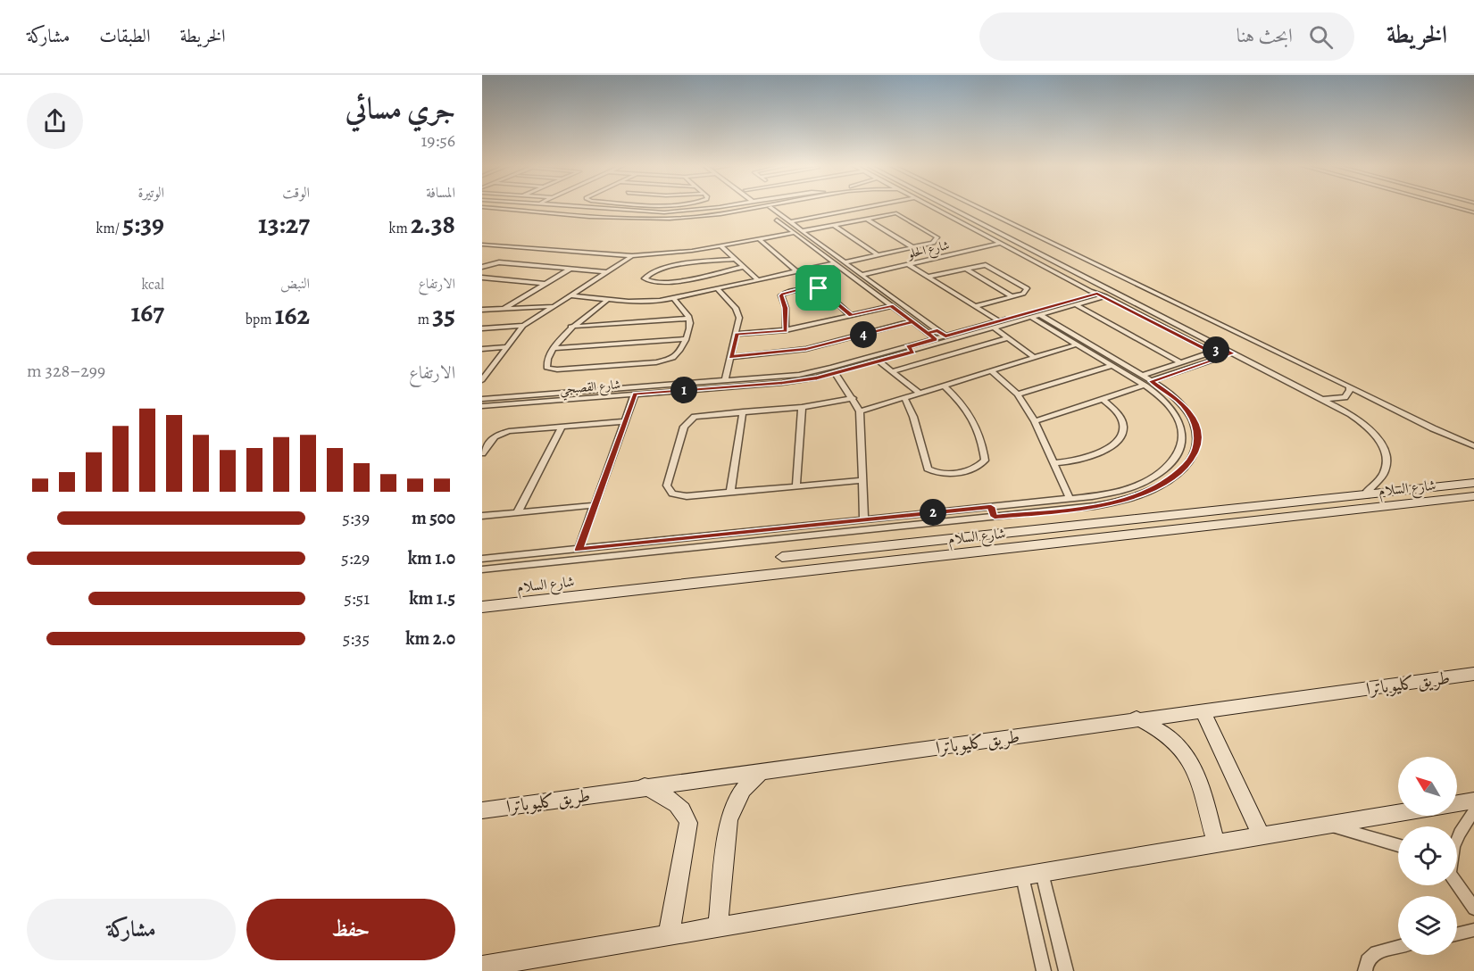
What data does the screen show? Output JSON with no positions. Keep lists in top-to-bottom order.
{
  "streets": {
    "main road": ["شارع السلام", "طريق كليوباترا"],
    "street": ["شارع الحلو", "شارع القصبجي"]
  },
  "north": "top left",
  "page": {
    "header": "الخريطة",
    "search": "ابحث هنا",
    "nav": ["الخريطة", "الطبقات", "مشاركة"],
    "heading": ["جري مسائي", "19:56"],
    "stats": [
      ["المسافة", "2.38 km"],
      ["الوقت", "13:27"],
      ["الوتيرة", "5:39 /km"],
      ["الارتفاع", "35 m"],
      ["النبض", "162 bpm"],
      ["kcal", "167"]
    ],
    "pins": [
      "4",
      "3",
      "1",
      "2"
    ],
    "chart": ["الارتفاع", "299–328 m"],
    "list": [
      {
        "name": "500 m",
        "note": "5:39"
      },
      {
        "name": "1.0 km",
        "note": "5:29"
      },
      {
        "name": "1.5 km",
        "note": "5:51"
      },
      {
        "name": "2.0 km",
        "note": "5:35"
      }
    ],
    "buttons": ["حفظ", "مشاركة"]
  }
}
